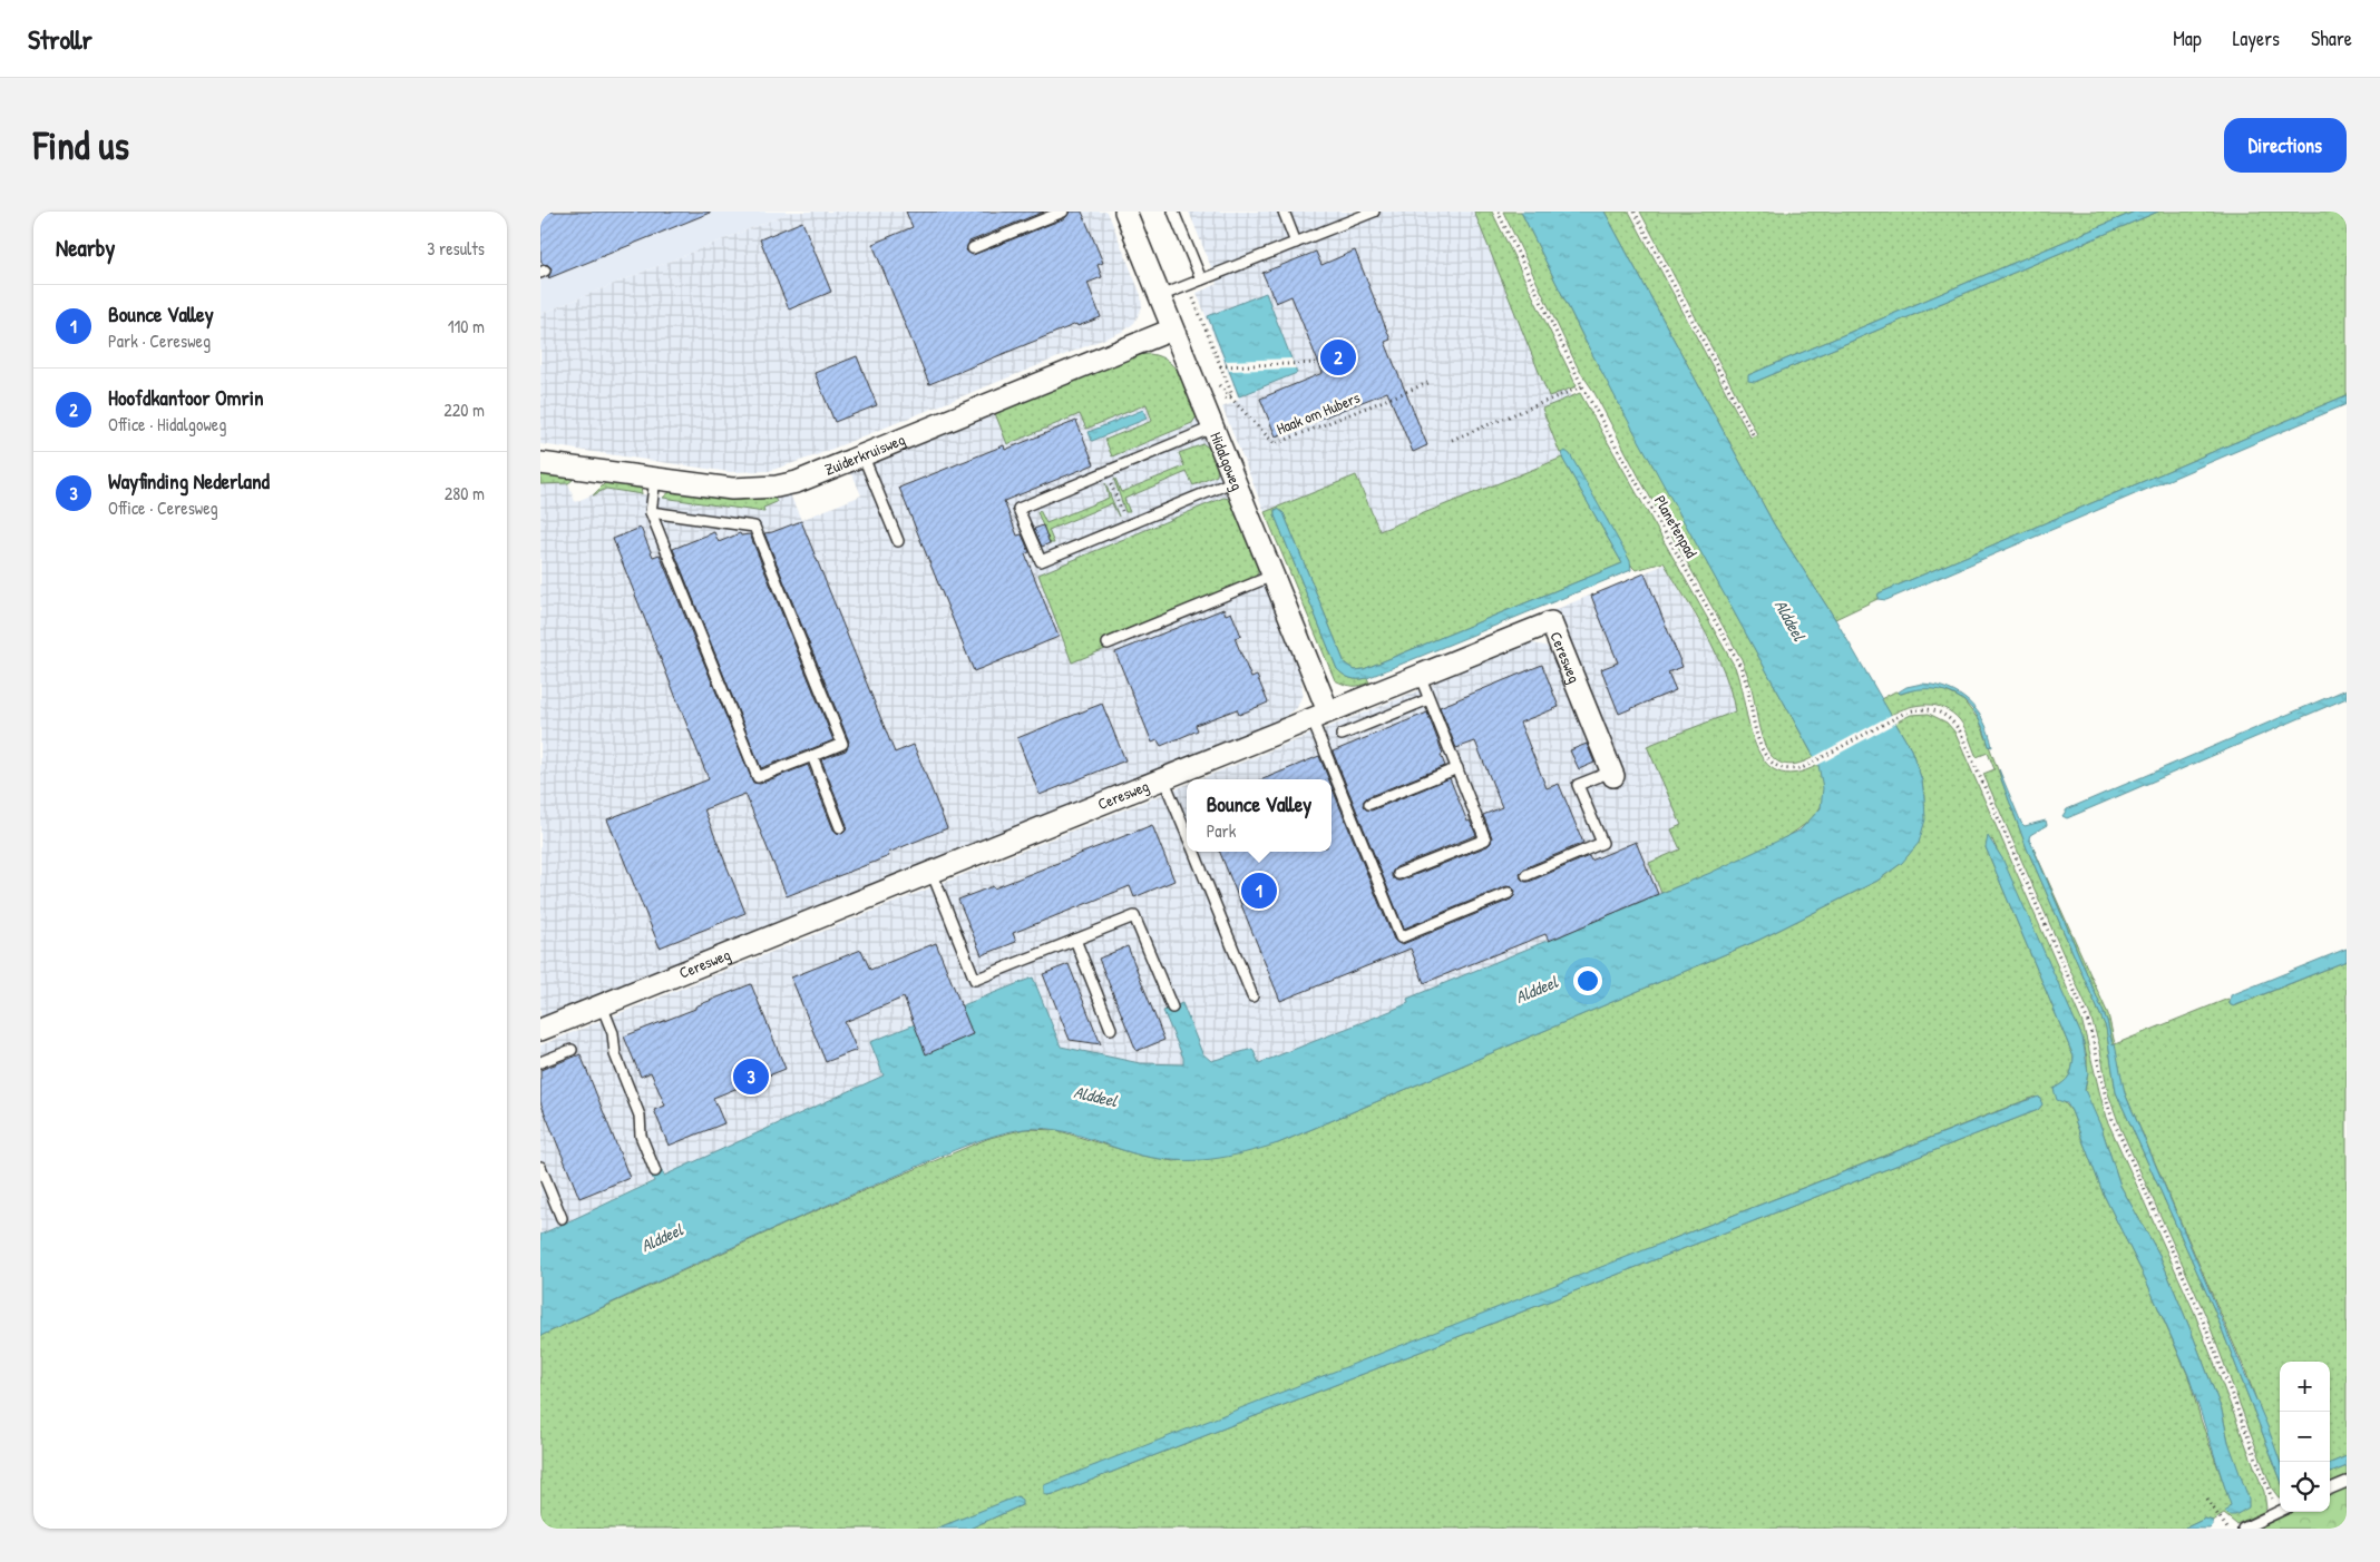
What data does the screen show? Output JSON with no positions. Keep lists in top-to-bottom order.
{
  "streets": {
    "street": ["Zuiderkruisweg", "Hidalgoweg", "Ceresweg"],
    "path": ["Haak om Hubers", "Planetenpad"]
  },
  "crossings": [
    ["Zuiderkruisweg", "Hidalgoweg"],
    ["Hidalgoweg", "Ceresweg"]
  ],
  "water": ["Alddeel"],
  "page": {
    "header": "Strollr",
    "nav": ["Map", "Layers", "Share"],
    "buttons": "Directions",
    "title": "Find us",
    "heading": ["Nearby", "3 results"],
    "list": [
      {
        "mark": "1",
        "name": "Bounce Valley",
        "note": "Park · Ceresweg",
        "value": "110 m"
      },
      {
        "mark": "2",
        "name": "Hoofdkantoor Omrin",
        "note": "Office · Hidalgoweg",
        "value": "220 m"
      },
      {
        "mark": "3",
        "name": "Wayfinding Nederland",
        "note": "Office · Ceresweg",
        "value": "280 m"
      }
    ],
    "pins": ["2", "1", "3"],
    "popup": ["Bounce Valley", "Park"],
    "map_buttons": ["+", "−"]
  }
}
